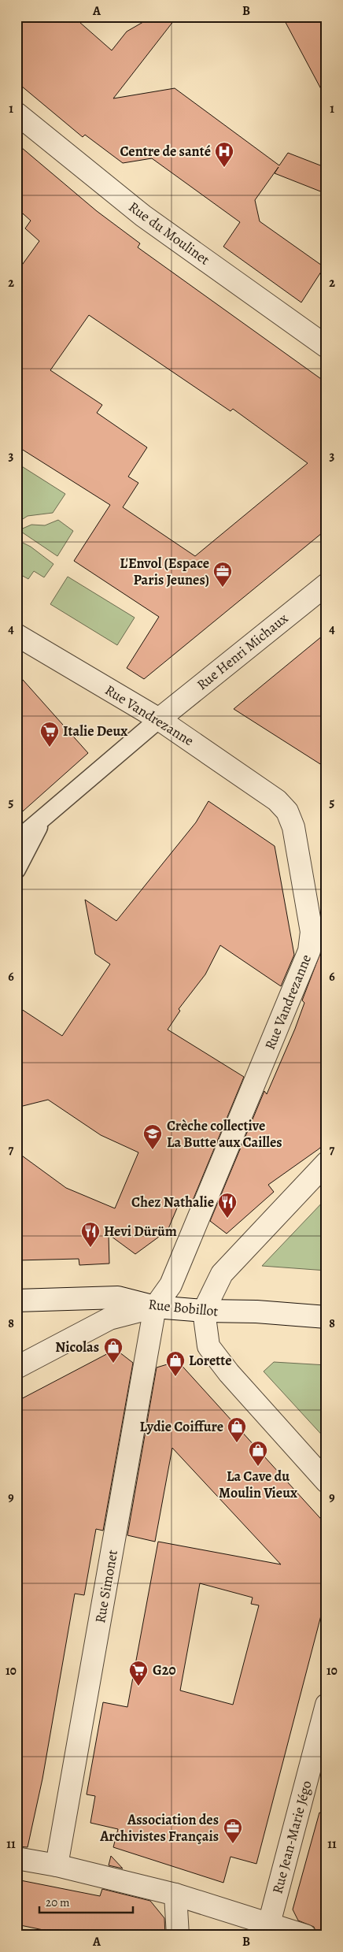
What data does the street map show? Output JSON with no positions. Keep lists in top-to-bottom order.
{
  "streets": {
    "street": [
      "Rue du Moulinet",
      "Rue Henri Michaux",
      "Rue Vandrezanne",
      "Rue Bobillot",
      "Rue Simonet",
      "Rue Jean-Marie Jégo"
    ]
  },
  "crossings": [
    ["Rue Henri Michaux", "Rue Vandrezanne"],
    ["Rue Vandrezanne", "Rue Bobillot"],
    ["Rue Vandrezanne", "Rue Simonet"],
    ["Rue Bobillot", "Rue Simonet"]
  ],
  "places": {
    "hospital": ["Centre de santé"],
    "office": ["L'Envol (Espace Paris Jeunes)", "Association des Archivistes Français"],
    "supermarket": ["Italie Deux", "G20"],
    "school or university": ["Crèche collective La Butte aux Cailles"],
    "restaurant": ["Chez Nathalie", "Hevi Dürüm"],
    "shop": [
      "Nicolas",
      "Lorette",
      "Lydie Coiffure",
      "La Cave du Moulin Vieux"
    ]
  },
  "scale_bar": "20 m",
  "grid": {
    "columns": ["A", "B"],
    "rows": [
      "1",
      "2",
      "3",
      "4",
      "5",
      "6",
      "7",
      "8",
      "9",
      "10",
      "11"
    ]
  }
}
